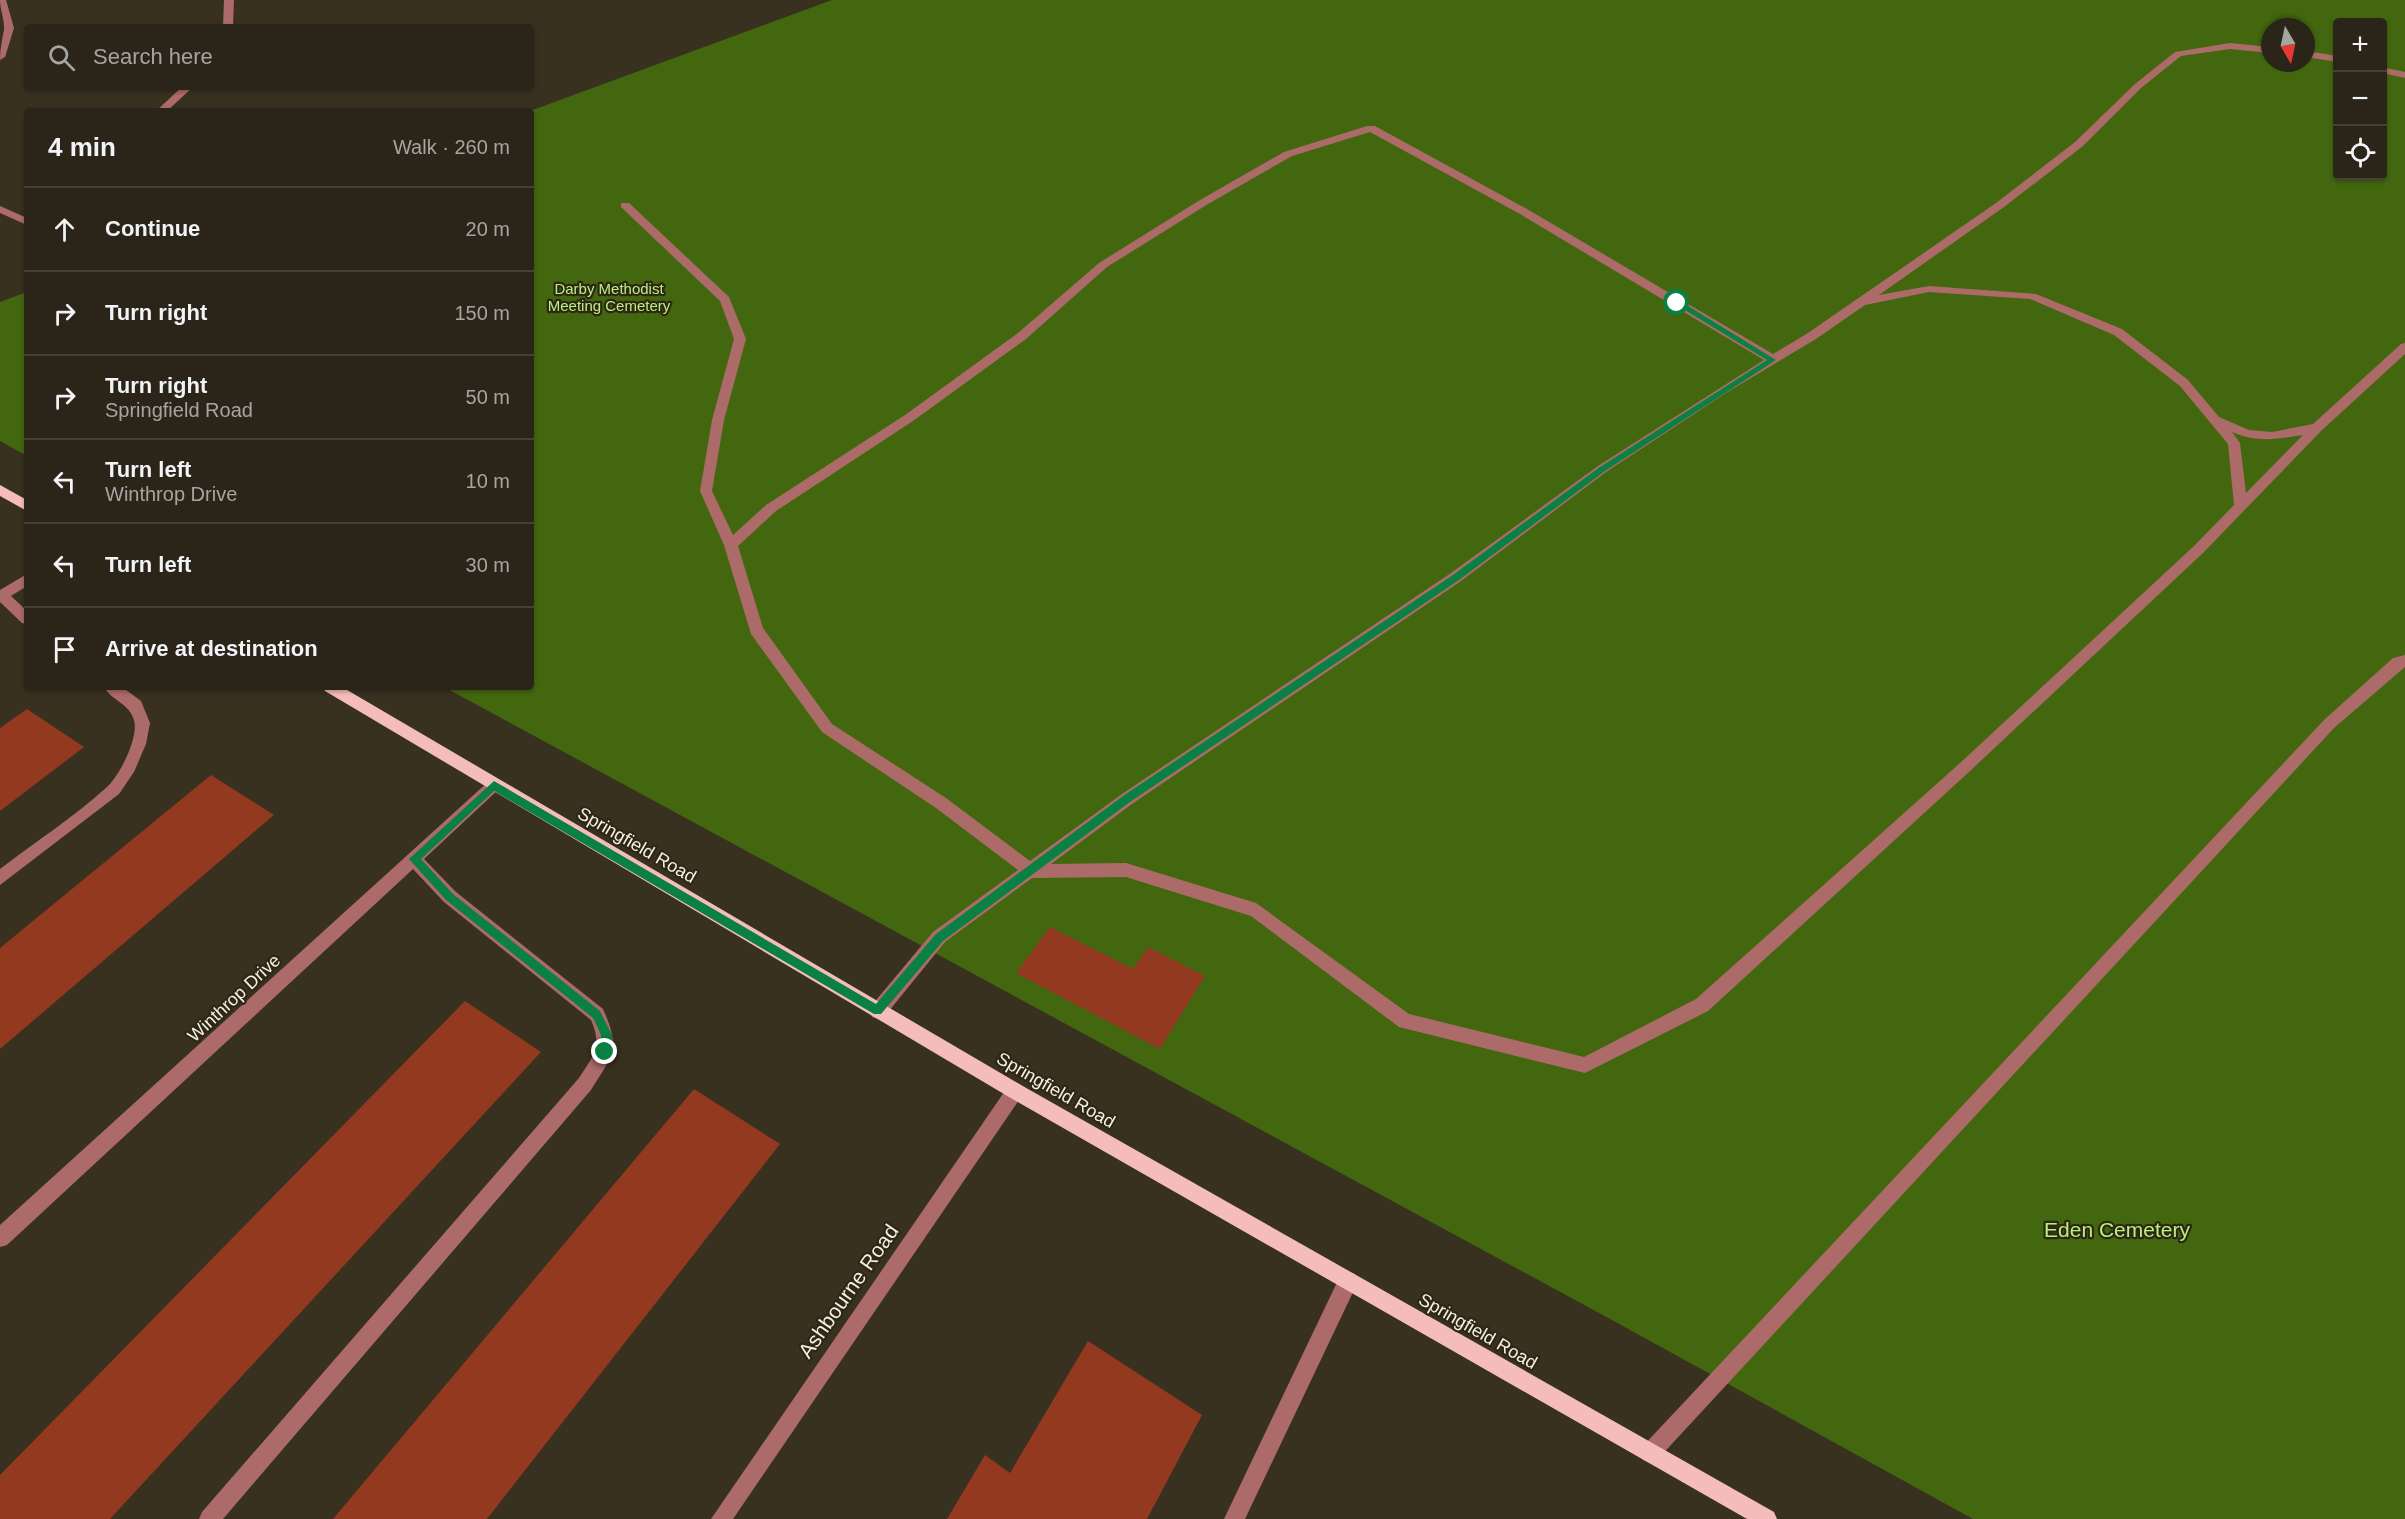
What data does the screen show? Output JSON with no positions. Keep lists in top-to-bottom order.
{
  "streets": {
    "main road": ["Springfield Road"],
    "street": ["Winthrop Drive", "Ashbourne Road"]
  },
  "crossings": [
    ["Springfield Road", "Winthrop Drive"],
    ["Springfield Road", "Ashbourne Road"]
  ],
  "parks": ["Darby Methodist Meeting Cemetery", "Eden Cemetery"],
  "north": "bottom",
  "page": {
    "map_buttons": ["+", "−"],
    "search": "Search here",
    "heading": ["4 min", "Walk · 260 m"],
    "list": [
      ["Continue", "20 m"],
      ["Turn right", "150 m"],
      ["Turn right", "Springfield Road", "50 m"],
      ["Turn left", "Winthrop Drive", "10 m"],
      ["Turn left", "30 m"],
      "Arrive at destination"
    ]
  }
}
